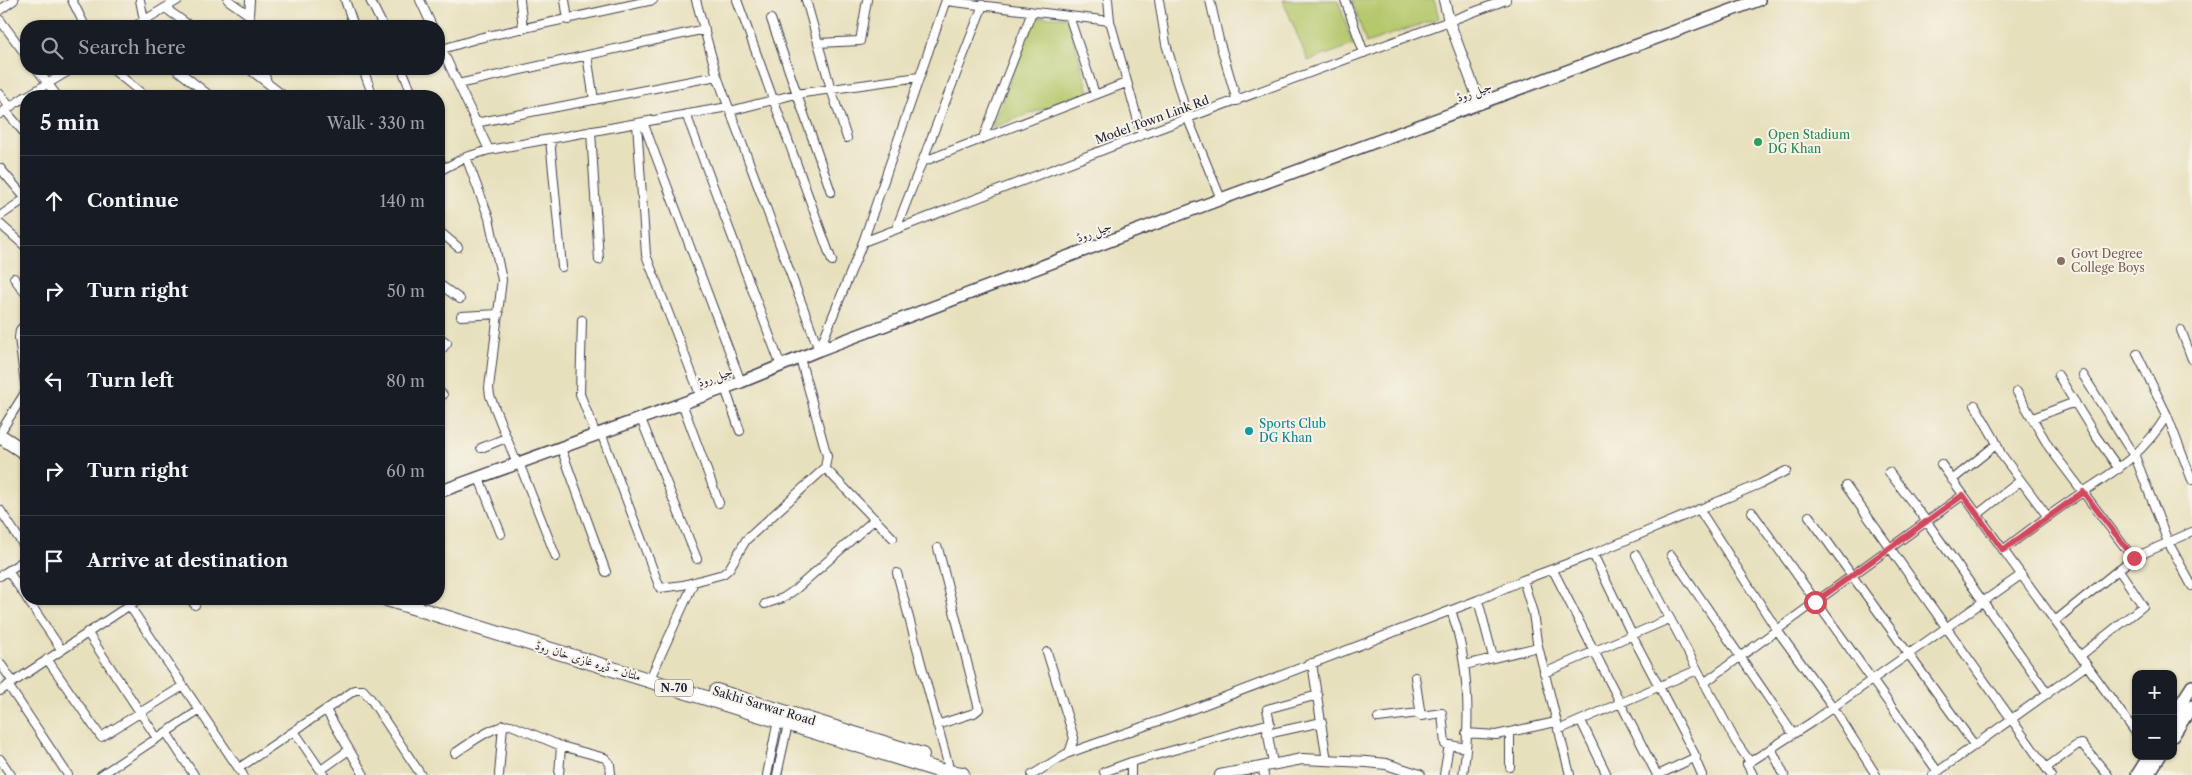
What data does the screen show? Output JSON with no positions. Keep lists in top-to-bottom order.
{
  "streets": {
    "highway": ["ملتان - ڈیرہ غازی خان روڈ", "N-70", "Sakhi Sarwar Road"],
    "main road": ["جیل روڈ"],
    "street": ["Model Town Link Rd"]
  },
  "crossings": [
    ["ملتان - ڈیرہ غازی خان روڈ", "Sakhi Sarwar Road"]
  ],
  "places": ["Open Stadium DG Khan", "Govt Degree College Boys", "Sports Club DG Khan"],
  "page": {
    "search": "Search here",
    "heading": ["5 min", "Walk · 330 m"],
    "list": [
      ["Continue", "140 m"],
      ["Turn right", "50 m"],
      ["Turn left", "80 m"],
      ["Turn right", "60 m"],
      "Arrive at destination"
    ],
    "map_buttons": ["+", "−"]
  }
}
